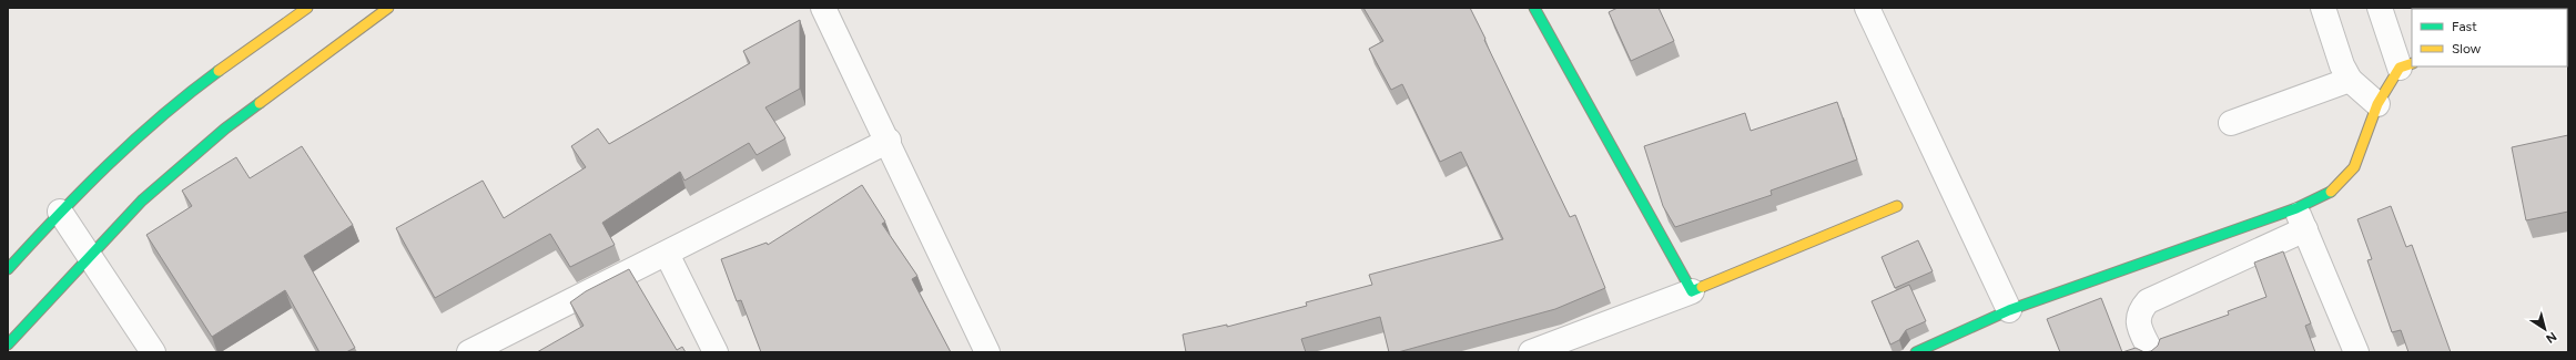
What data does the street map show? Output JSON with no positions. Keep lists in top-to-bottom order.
{
  "legend": ["Fast", "Slow"],
  "north": "bottom right"
}
